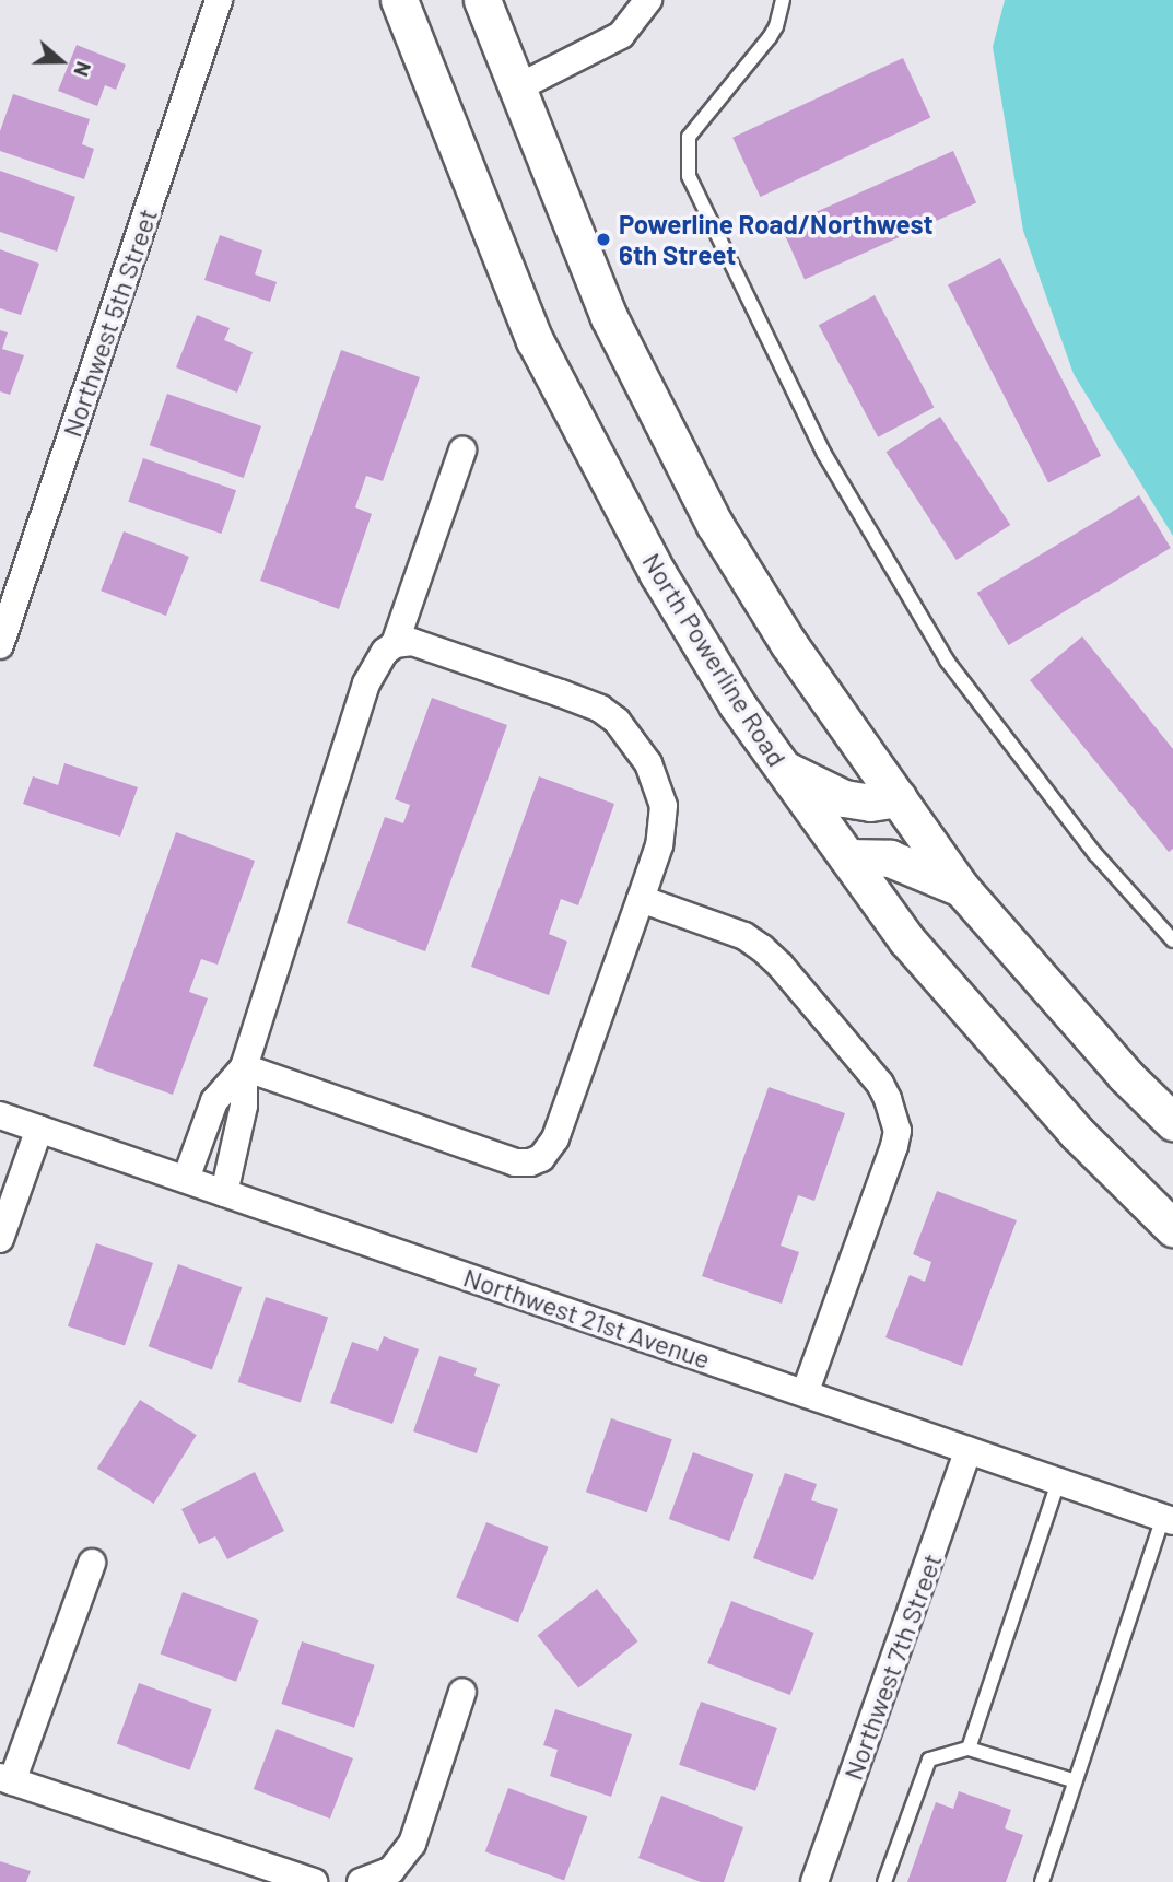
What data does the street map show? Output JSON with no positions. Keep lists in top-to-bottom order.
{
  "streets": {
    "main road": ["North Powerline Road"],
    "street": ["Northwest 5th Street", "Northwest 21st Avenue", "Northwest 7th Street"]
  },
  "crossings": [
    ["Northwest 21st Avenue", "Northwest 7th Street"]
  ],
  "places": ["Powerline Road/Northwest 6th Street"],
  "north": "right"
}
